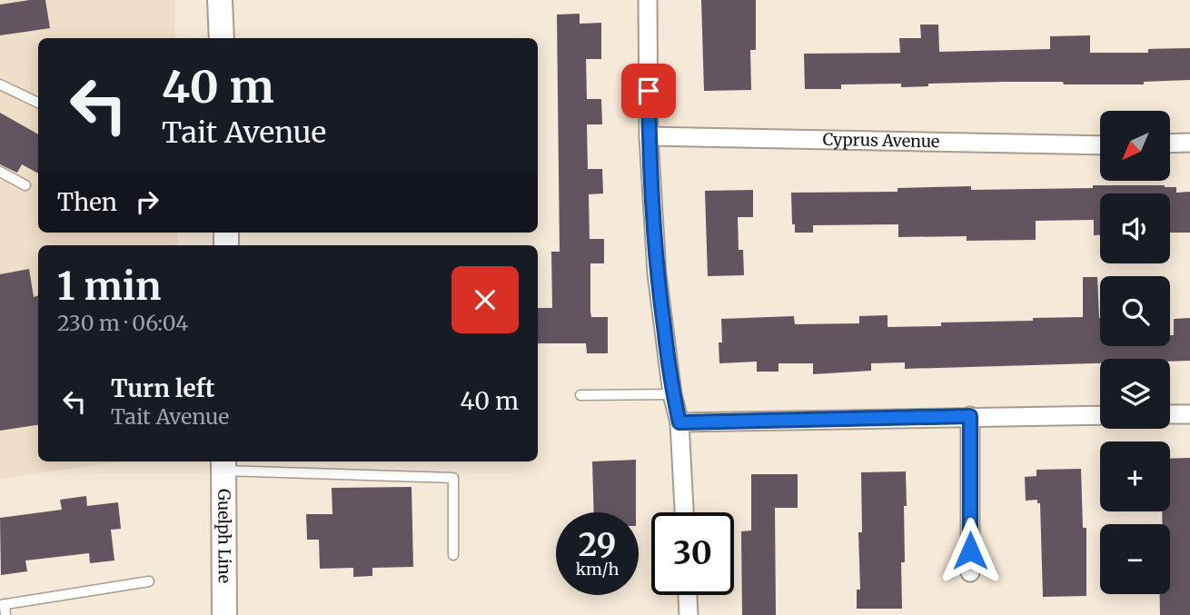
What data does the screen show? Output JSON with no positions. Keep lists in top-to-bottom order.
{
  "streets": {
    "main road": ["Guelph Line"],
    "street": ["Cyprus Avenue"]
  },
  "north": "bottom left",
  "page": {
    "turn": ["40 m", "Tait Avenue"],
    "map_buttons": ["+", "−"],
    "then": "Then",
    "heading": ["1 min", "230 m · 06:04"],
    "list": [
      {
        "name": "Turn left",
        "note": "Tait Avenue",
        "value": "40 m"
      }
    ],
    "speed": "29 km/h",
    "limit": "30"
  }
}
